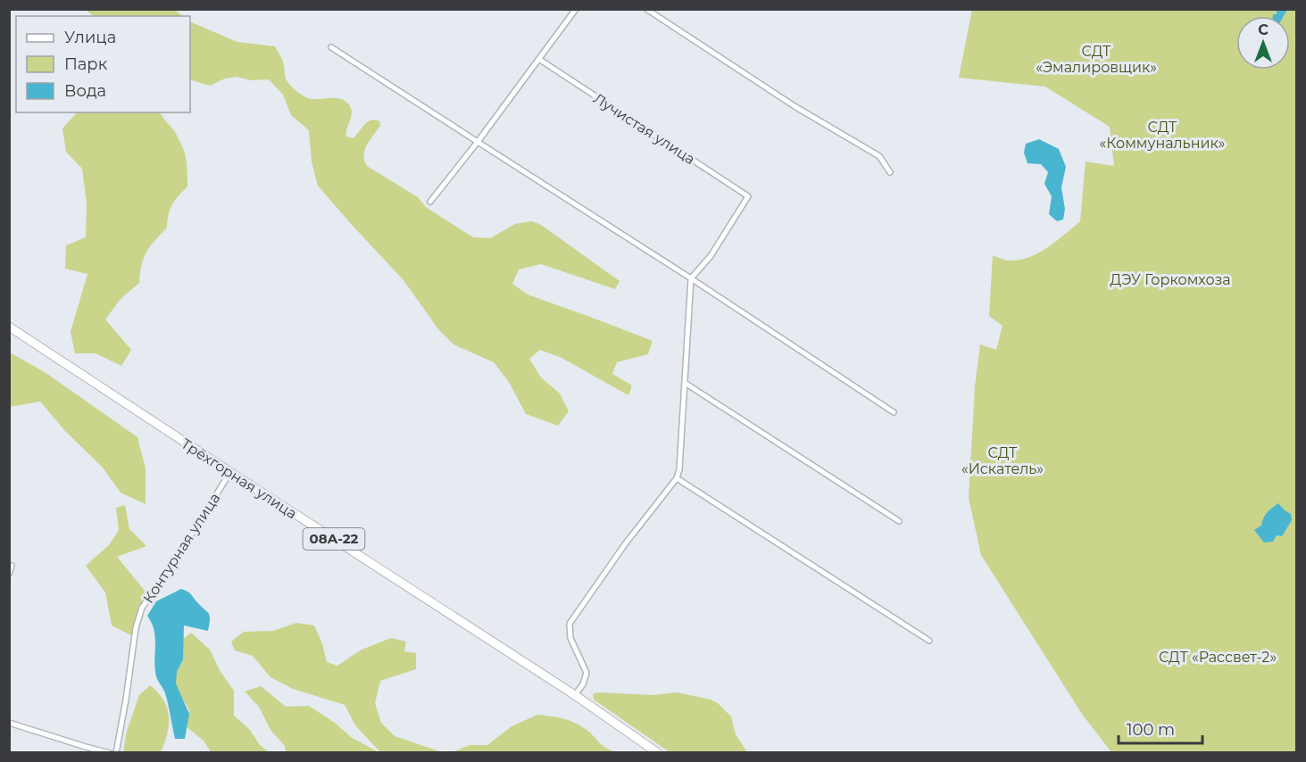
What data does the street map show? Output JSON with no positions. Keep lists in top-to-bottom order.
{
  "streets": {
    "highway": ["Трёхгорная улица", "08А-22"],
    "street": ["Лучистая улица", "Контурная улица"]
  },
  "crossings": [
    ["Трёхгорная улица", "Контурная улица"]
  ],
  "parks": [
    "СДТ «Эмалировщик»",
    "СДТ «Коммунальник»",
    "ДЭУ Горкомхоза",
    "СДТ «Искатель»",
    "СДТ «Рассвет-2»"
  ],
  "legend": ["Улица", "Парк", "Вода"],
  "scale_bar": "100 m",
  "north": "top"
}
